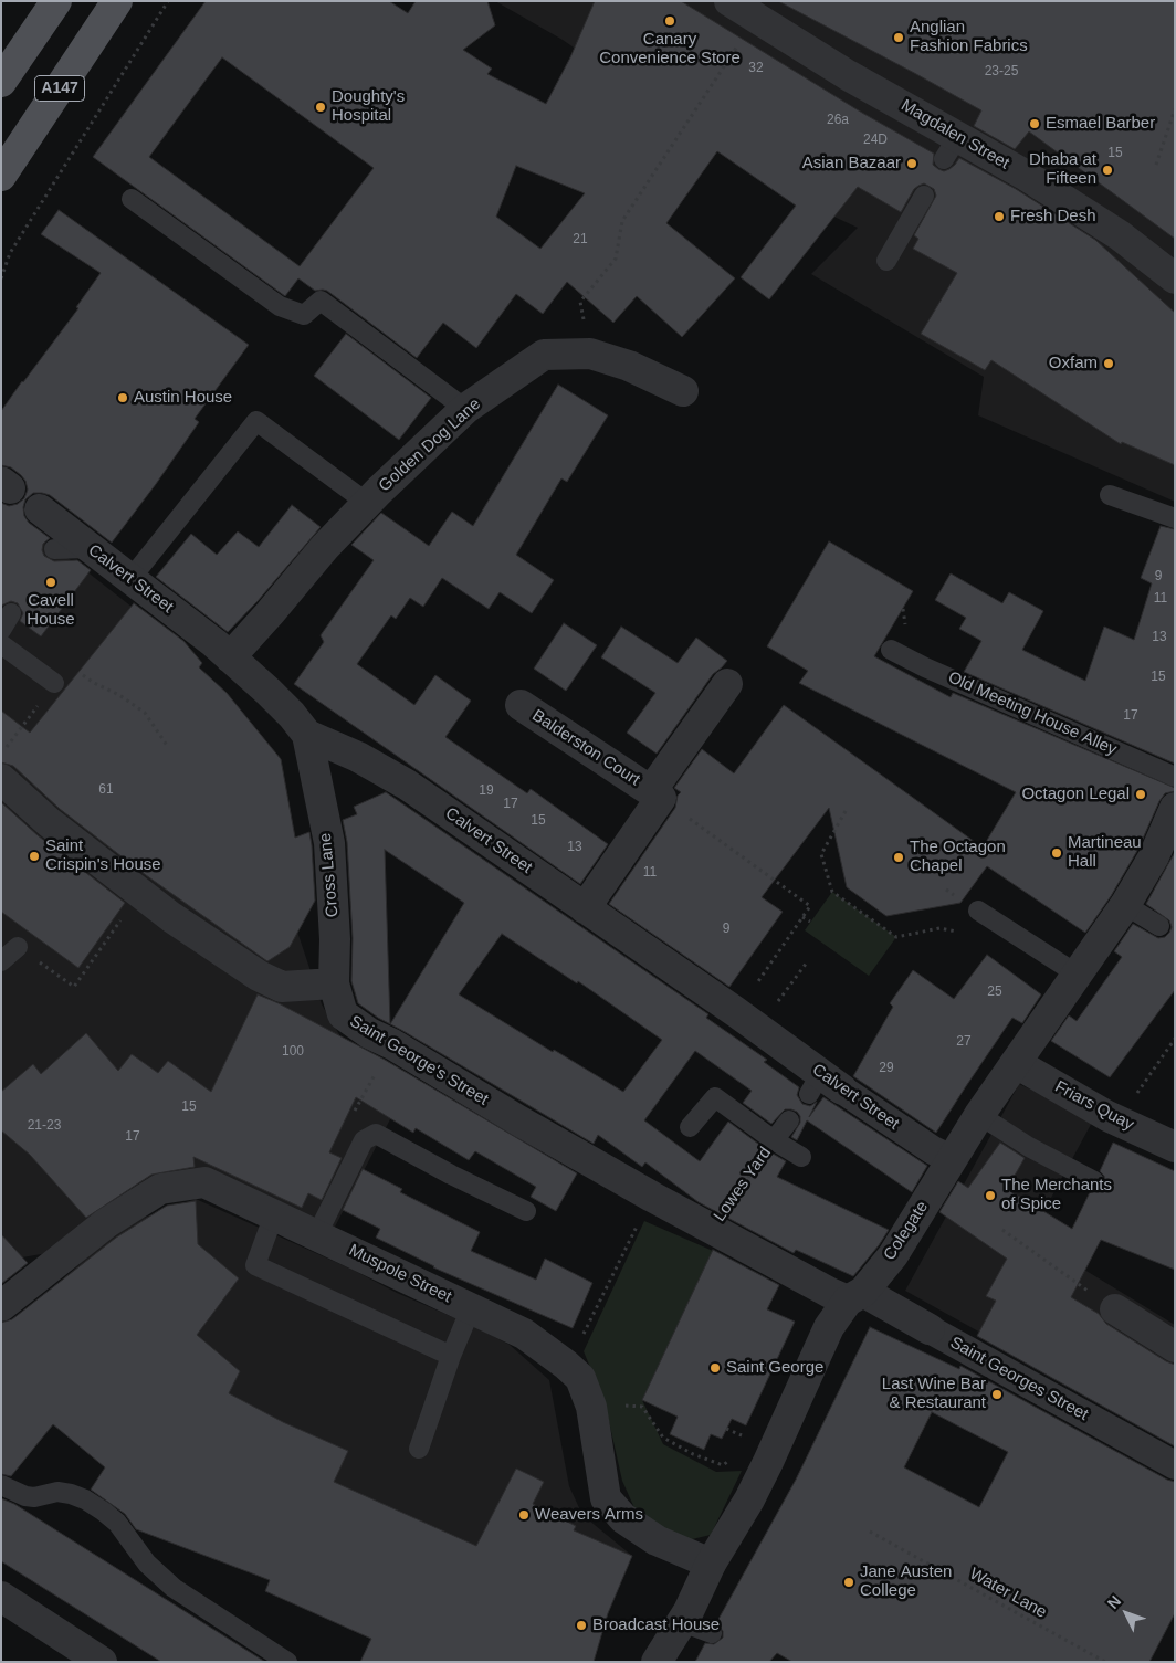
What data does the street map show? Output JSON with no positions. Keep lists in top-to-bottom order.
{
  "streets": {
    "main road": ["A147"],
    "street": [
      "Magdalen Street",
      "Golden Dog Lane",
      "Calvert Street",
      "Balderston Court",
      "Cross Lane",
      "Saint George's Street",
      "Friars Quay",
      "Colegate",
      "Muspole Street",
      "Saint Georges Street"
    ],
    "lane": ["Old Meeting House Alley", "Lowes Yard"],
    "path": ["Water Lane"]
  },
  "crossings": [
    ["Golden Dog Lane", "Calvert Street"],
    ["Calvert Street", "Balderston Court"],
    ["Calvert Street", "Cross Lane"],
    ["Calvert Street", "Colegate"],
    ["Cross Lane", "Saint George's Street"],
    ["Saint George's Street", "Lowes Yard"],
    ["Saint George's Street", "Colegate"],
    ["Saint George's Street", "Saint Georges Street"],
    ["Friars Quay", "Colegate"],
    ["Colegate", "Muspole Street"],
    ["Colegate", "Saint Georges Street"]
  ],
  "places": [
    "Canary Convenience Store",
    "Anglian Fashion Fabrics",
    "Doughty's Hospital",
    "Esmael Barber",
    "Asian Bazaar",
    "Dhaba at Fifteen",
    "Fresh Desh",
    "Oxfam",
    "Austin House",
    "Cavell House",
    "Octagon Legal",
    "Martineau Hall",
    "Saint Crispin's House",
    "The Octagon Chapel",
    "The Merchants of Spice",
    "Saint George",
    "Last Wine Bar & Restaurant",
    "Weavers Arms",
    "Jane Austen College",
    "Broadcast House"
  ],
  "house_numbers": [
    "32",
    "23-25",
    "26a",
    "24D",
    "15",
    "21",
    "9",
    "11",
    "13",
    "15",
    "17",
    "61",
    "19",
    "17",
    "15",
    "13",
    "11",
    "9",
    "25",
    "27",
    "100",
    "29",
    "15",
    "21-23",
    "17"
  ],
  "north": "top left"
}
